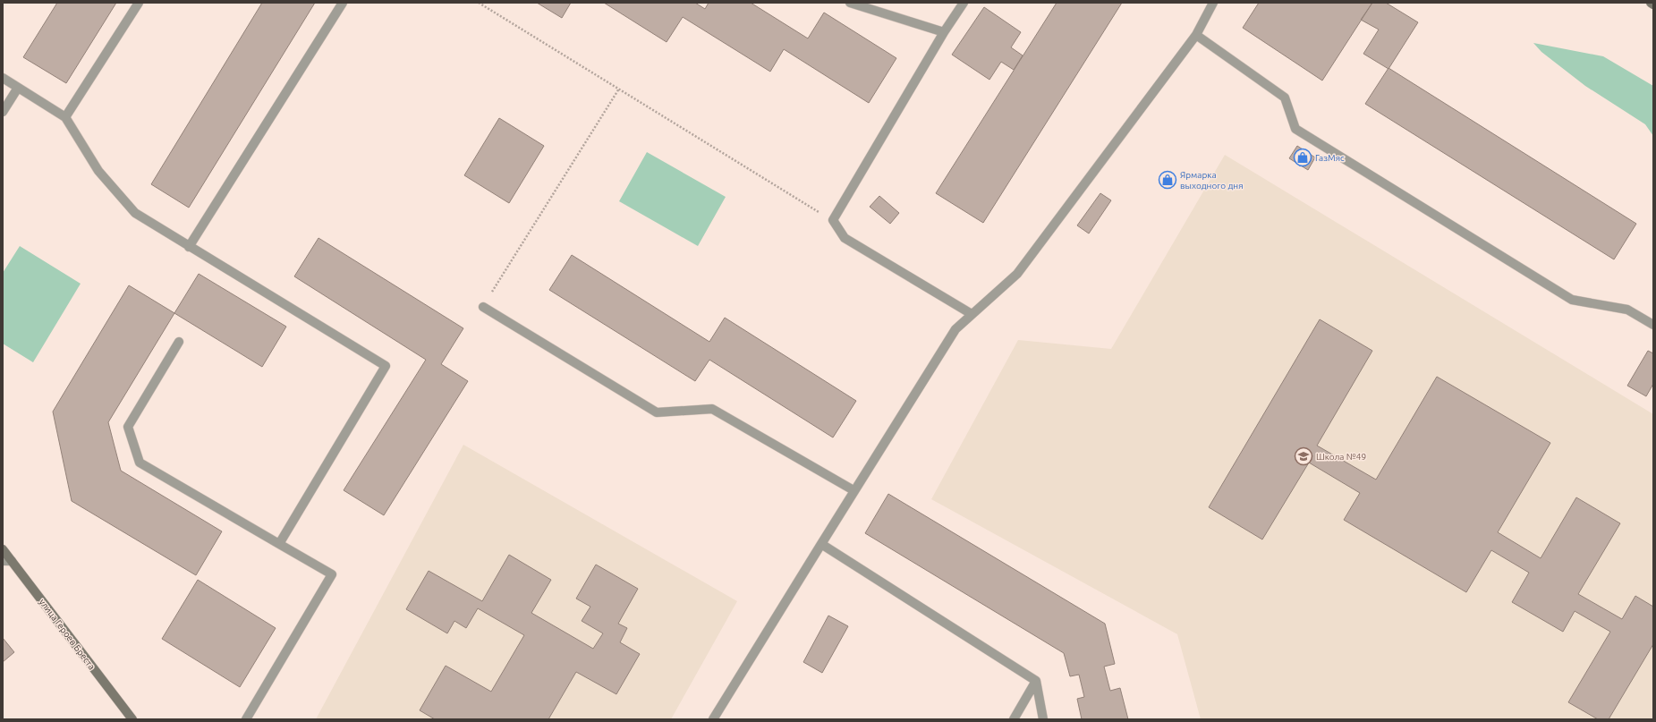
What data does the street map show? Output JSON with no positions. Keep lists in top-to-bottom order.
{
  "streets": {
    "street": ["улица Героев Бреста"]
  },
  "places": {
    "shop": ["ГазМяс", "Ярмарка выходного дня"],
    "school or university": ["Школа №49"]
  }
}
